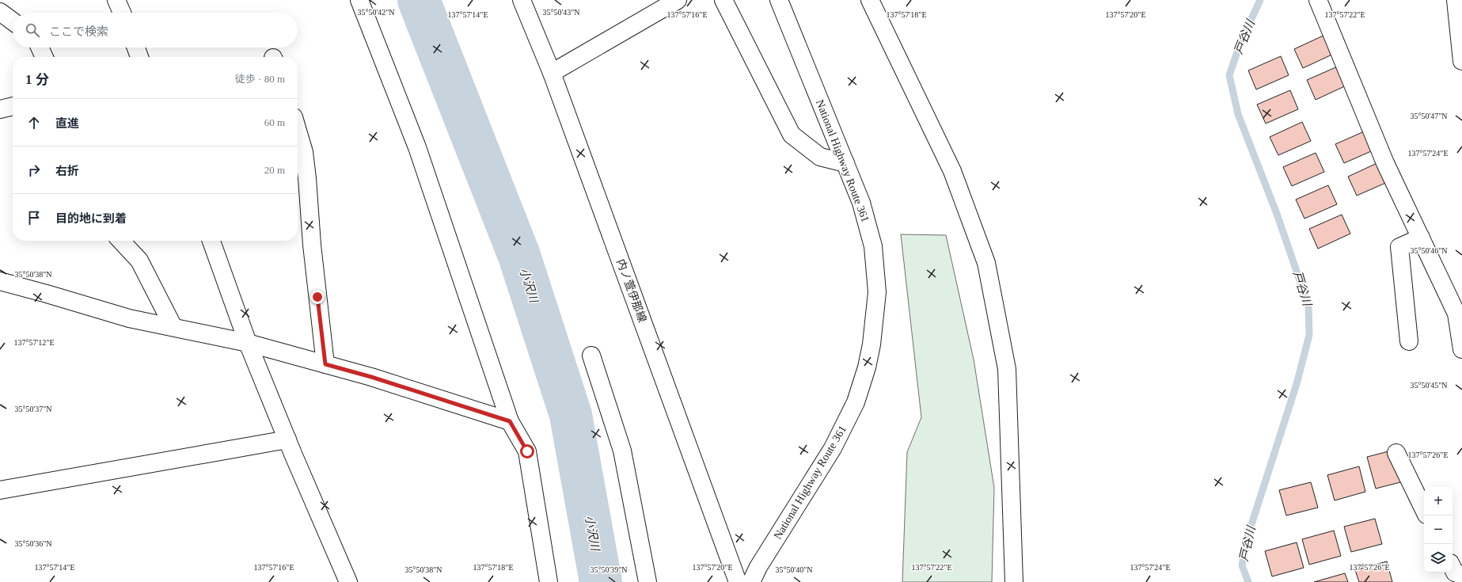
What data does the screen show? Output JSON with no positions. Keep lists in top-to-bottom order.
{
  "streets": {
    "main road": ["National Highway Route 361", "内ノ萱伊那線"]
  },
  "water": ["戸谷川", "小沢川"],
  "page": {
    "search": "ここで検索",
    "heading": ["1 分", "徒歩 · 80 m"],
    "list": [
      ["直進", "60 m"],
      ["右折", "20 m"],
      "目的地に到着"
    ],
    "map_buttons": ["+", "−"]
  },
  "coordinates": [
    "35°50'42\"N",
    "35°50'43\"N",
    "137°57'14\"E",
    "137°57'16\"E",
    "137°57'18\"E",
    "137°57'20\"E",
    "137°57'22\"E",
    "35°50'47\"N",
    "137°57'24\"E",
    "35°50'46\"N",
    "35°50'38\"N",
    "137°57'12\"E",
    "35°50'45\"N",
    "35°50'37\"N",
    "137°57'26\"E",
    "35°50'36\"N",
    "35°50'39\"N",
    "35°50'40\"N"
  ]
}
